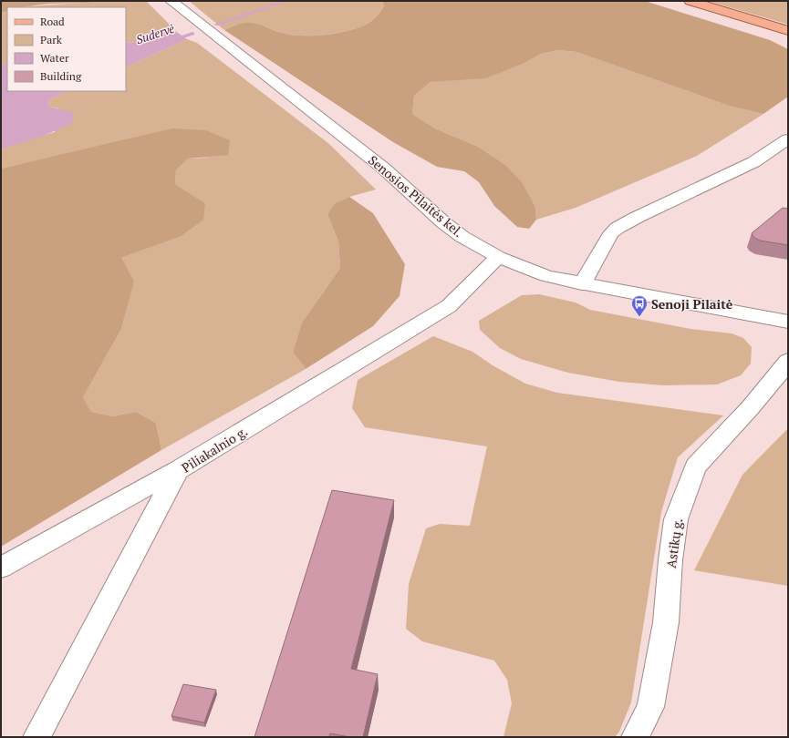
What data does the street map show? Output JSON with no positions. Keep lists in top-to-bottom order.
{
  "streets": {
    "street": ["Senosios Pilaitės kel.", "Piliakalnio g.", "Astikų g."]
  },
  "crossings": [
    ["Senosios Pilaitės kel.", "Piliakalnio g."]
  ],
  "water": ["Sudervė"],
  "places": {
    "bus stop": ["Senoji Pilaitė"]
  },
  "legend": [
    "Road",
    "Park",
    "Water",
    "Building"
  ]
}
